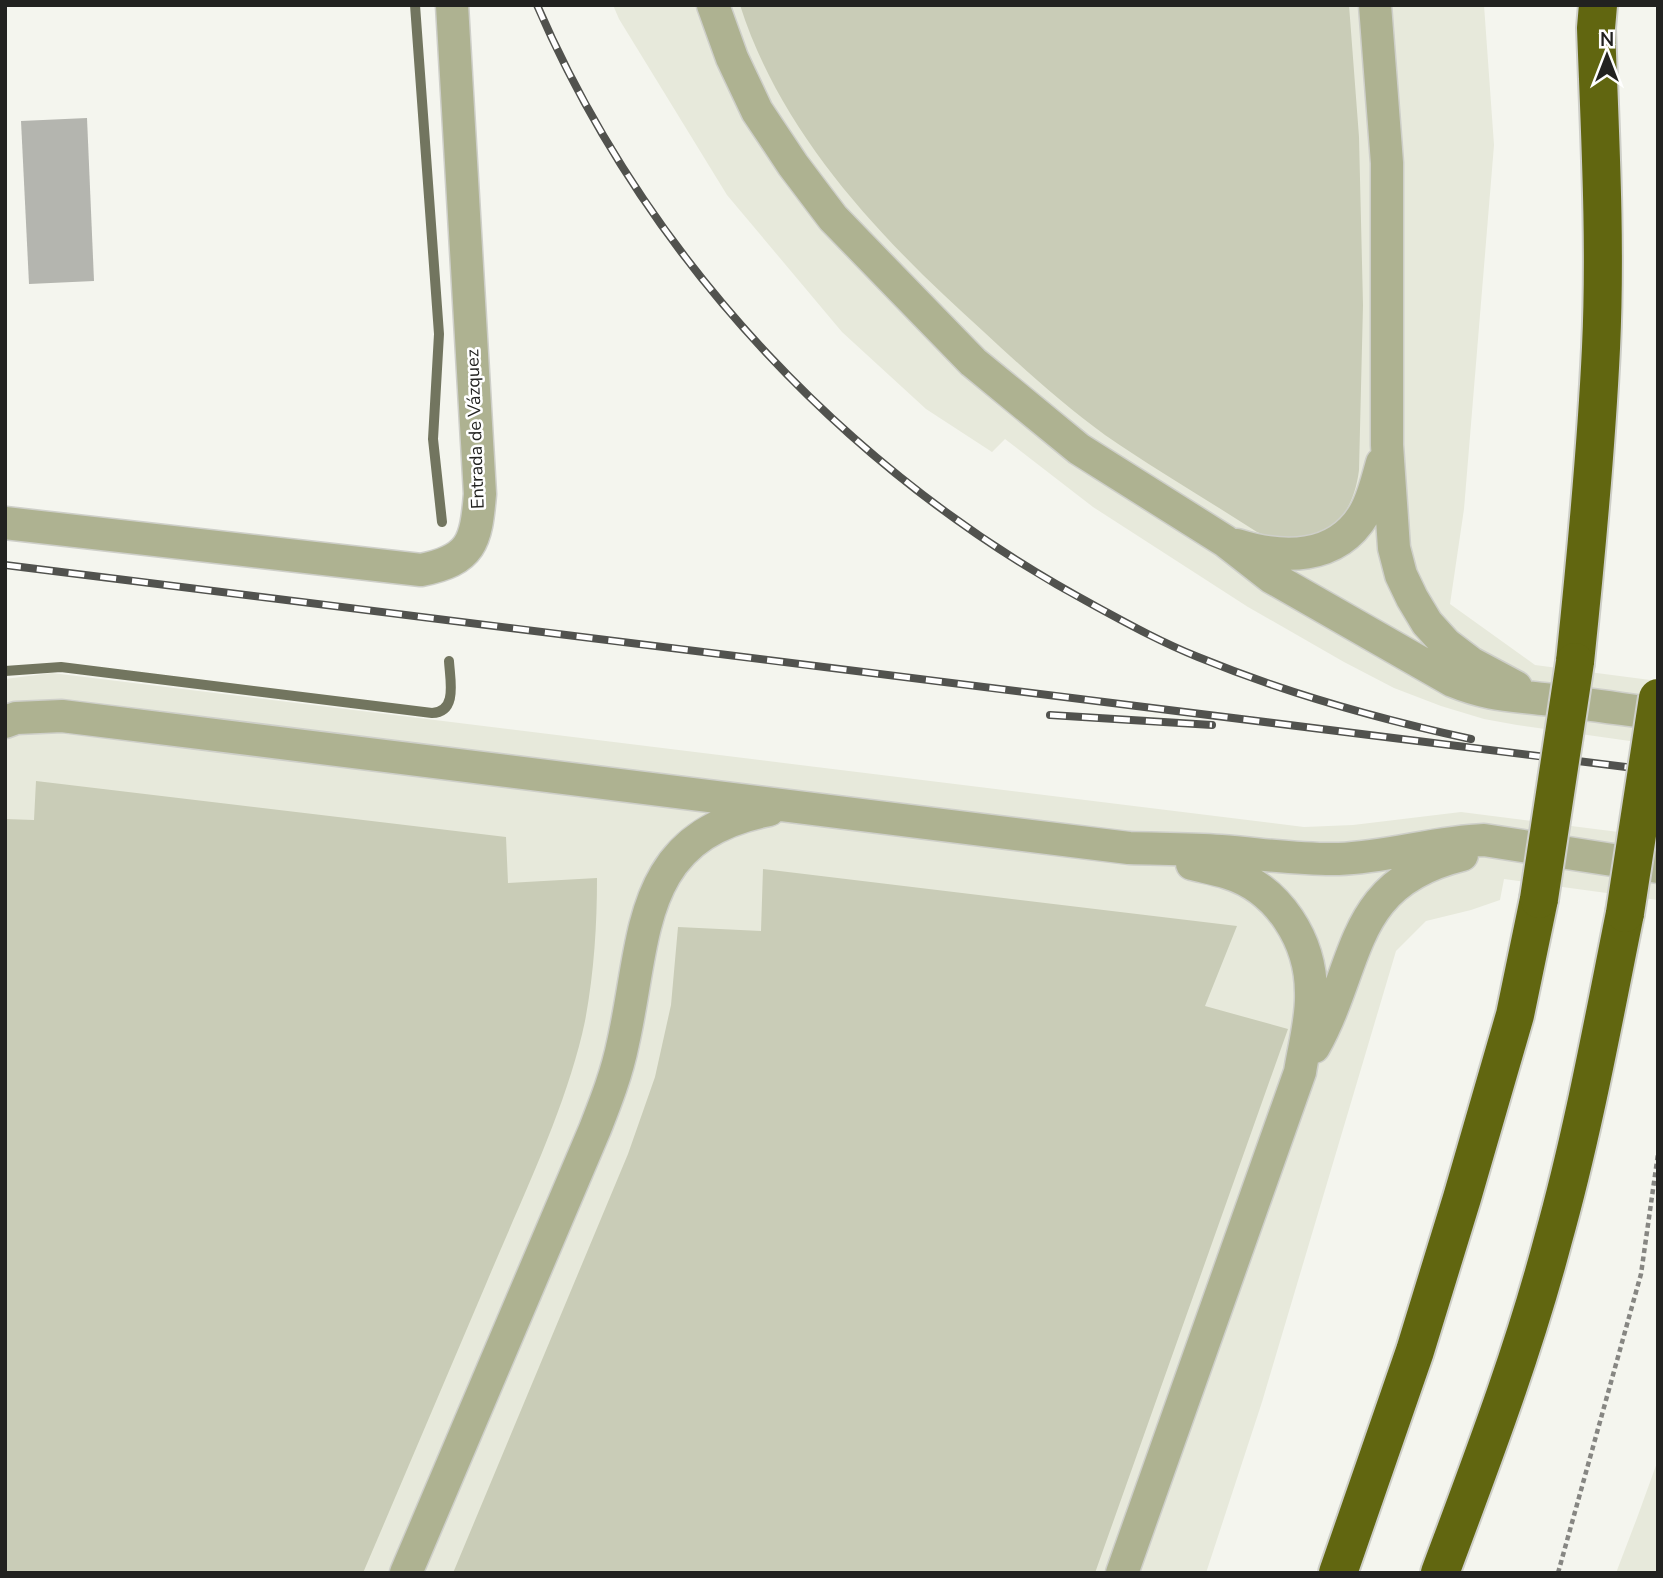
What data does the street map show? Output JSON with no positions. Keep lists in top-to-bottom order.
{
  "streets": {
    "street": ["Entrada de Vázquez"]
  },
  "north": "top"
}
